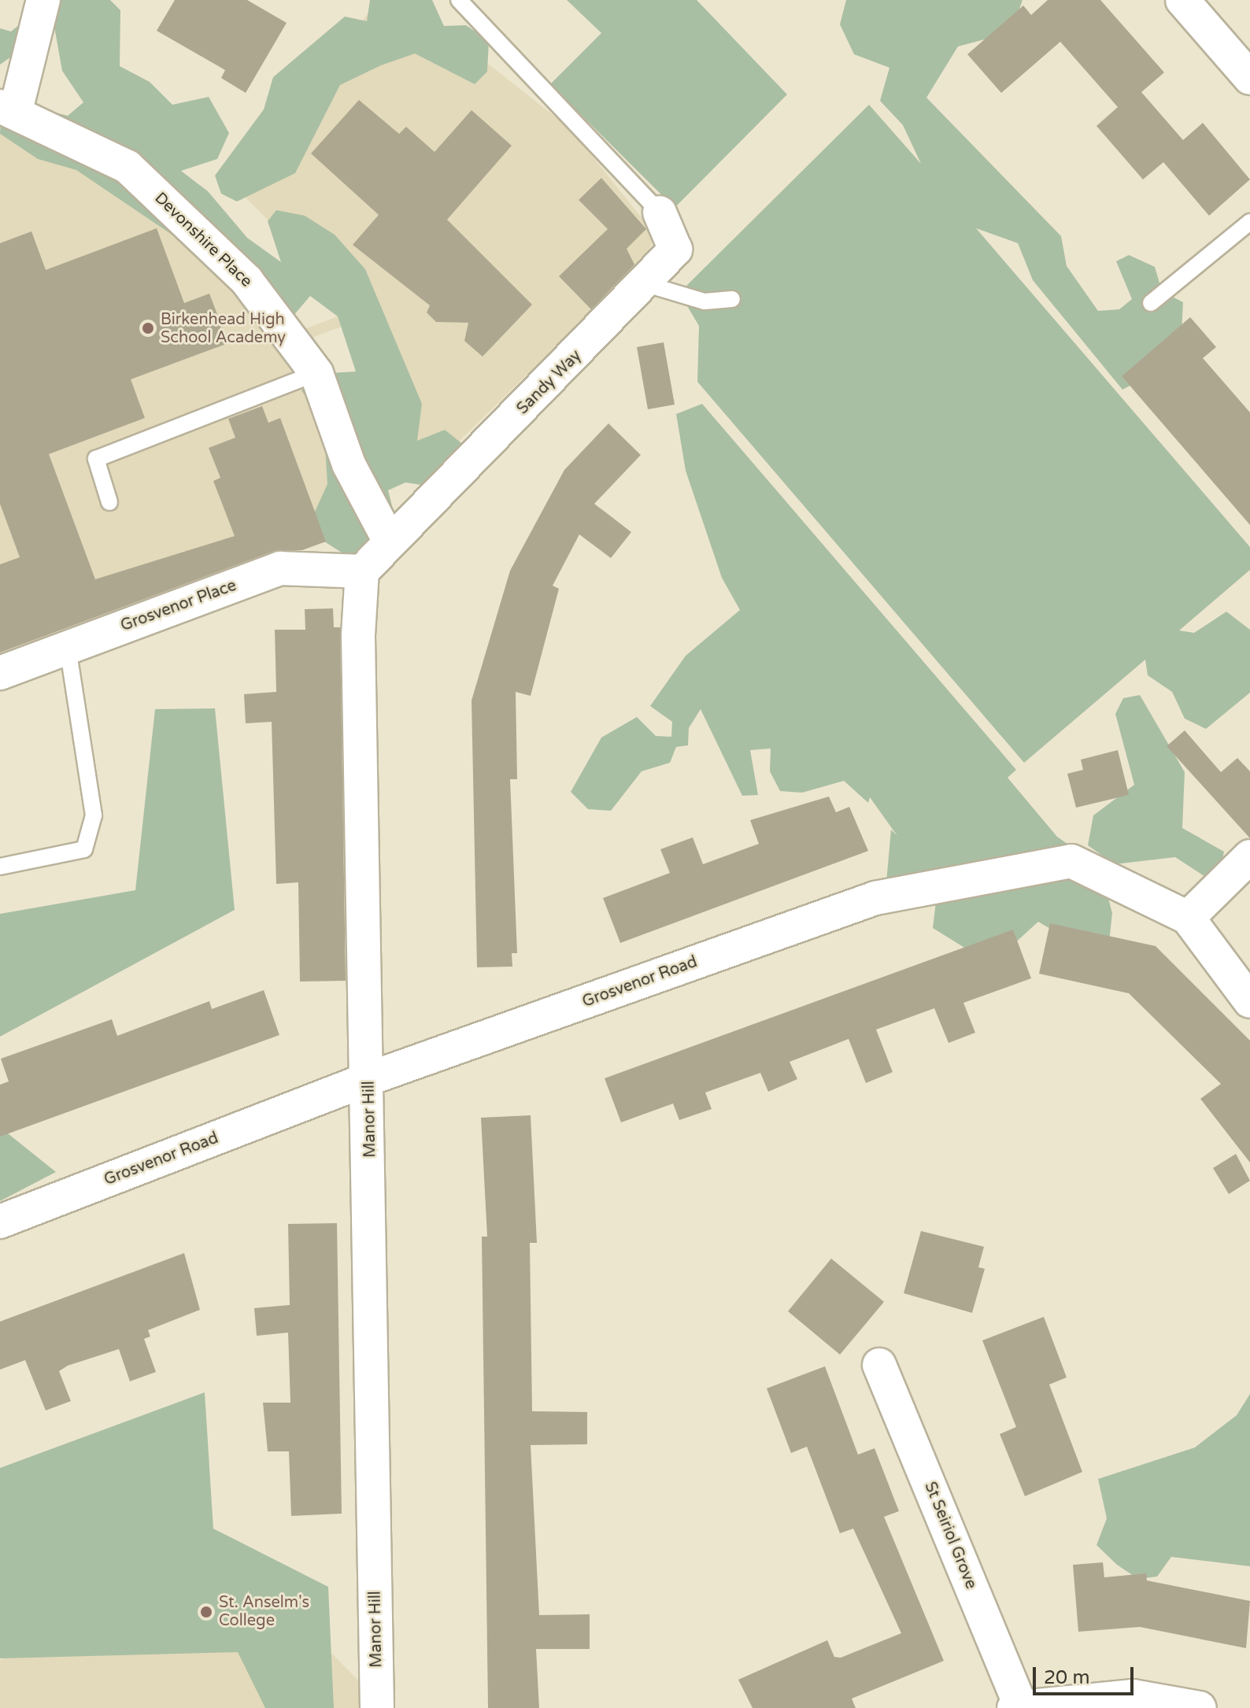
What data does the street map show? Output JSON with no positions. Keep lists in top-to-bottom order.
{
  "streets": {
    "street": [
      "Devonshire Place",
      "Sandy Way",
      "Grosvenor Place",
      "Grosvenor Road",
      "Manor Hill",
      "St Seiriol Grove"
    ]
  },
  "crossings": [
    ["Devonshire Place", "Sandy Way"],
    ["Grosvenor Place", "Manor Hill"],
    ["Grosvenor Road", "Manor Hill"]
  ],
  "places": ["Birkenhead High School Academy", "St. Anselm's College"],
  "scale_bar": "20 m"
}
